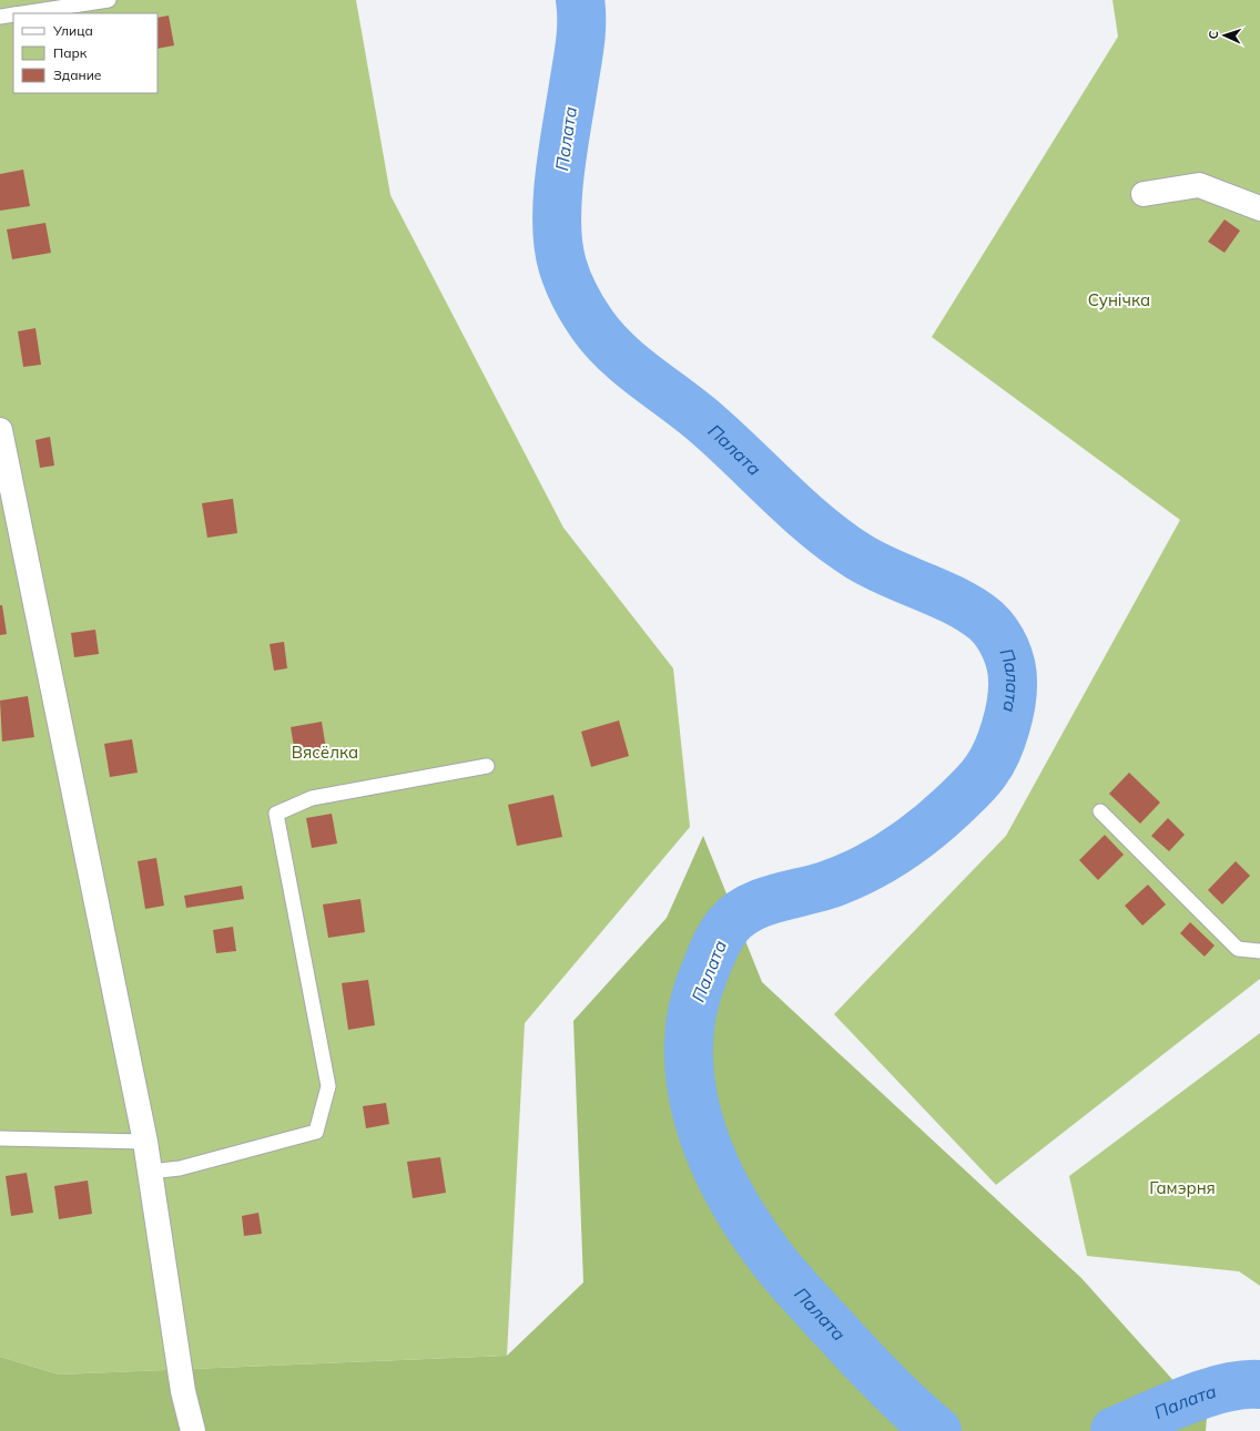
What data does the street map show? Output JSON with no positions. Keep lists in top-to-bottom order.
{
  "water": ["Палата"],
  "parks": ["Сунічка", "Вясёлка", "Гамэрня"],
  "legend": ["Улица", "Парк", "Здание"],
  "north": "left"
}
